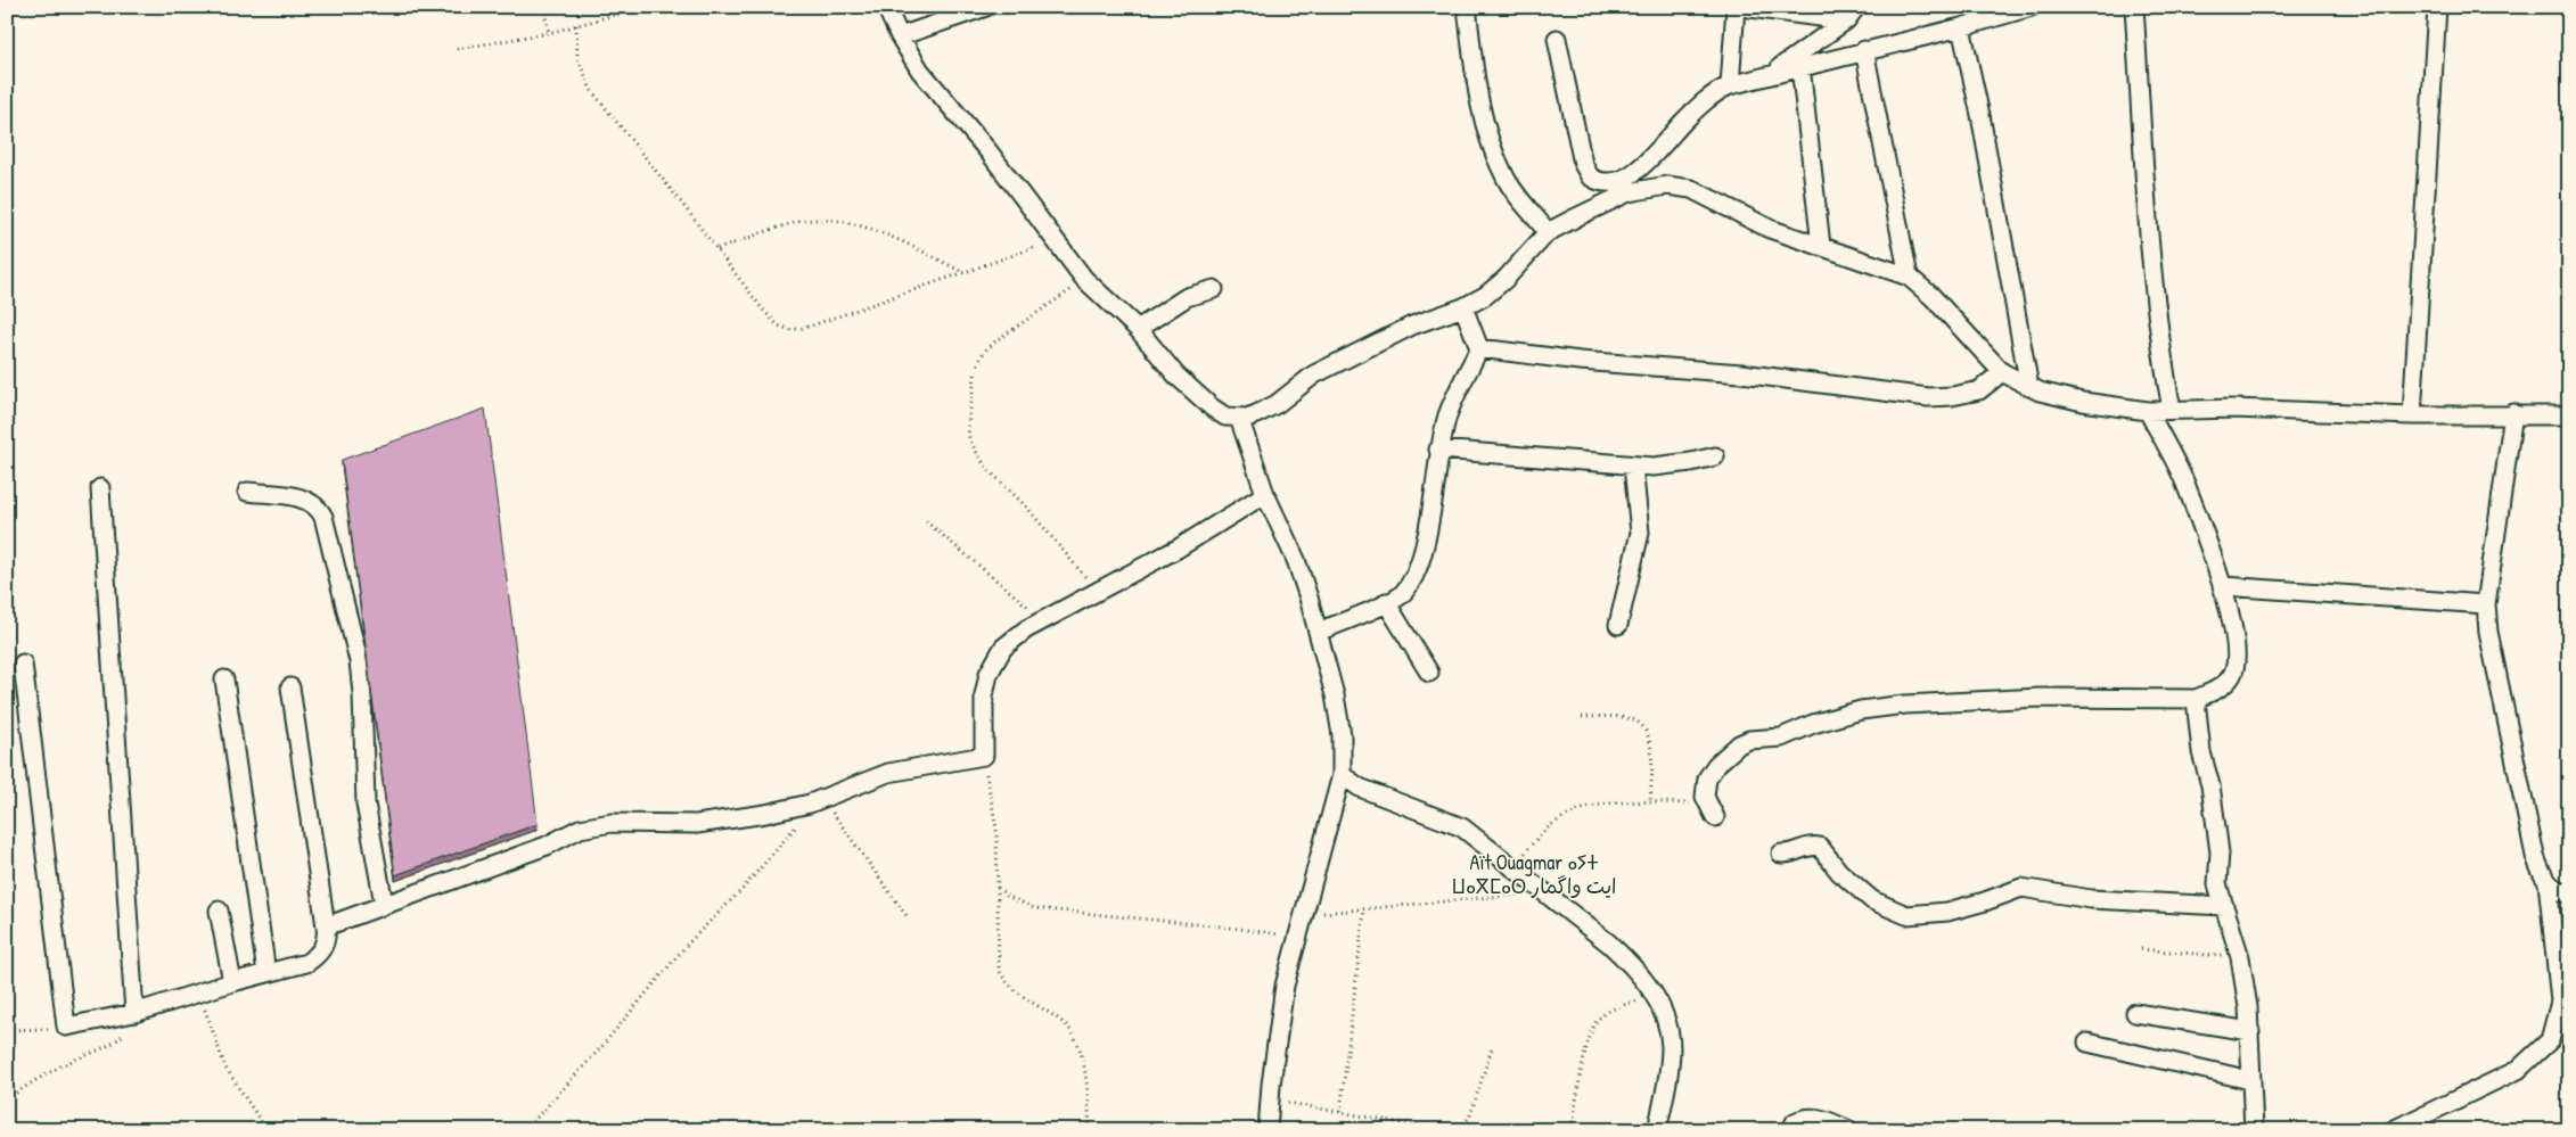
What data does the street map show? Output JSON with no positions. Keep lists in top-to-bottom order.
{
  "districts": ["Aït Ouagmar ⴰⵢⵜ ⵡⴰⴳⵎⴰⵔ ايت واگمار"]
}
